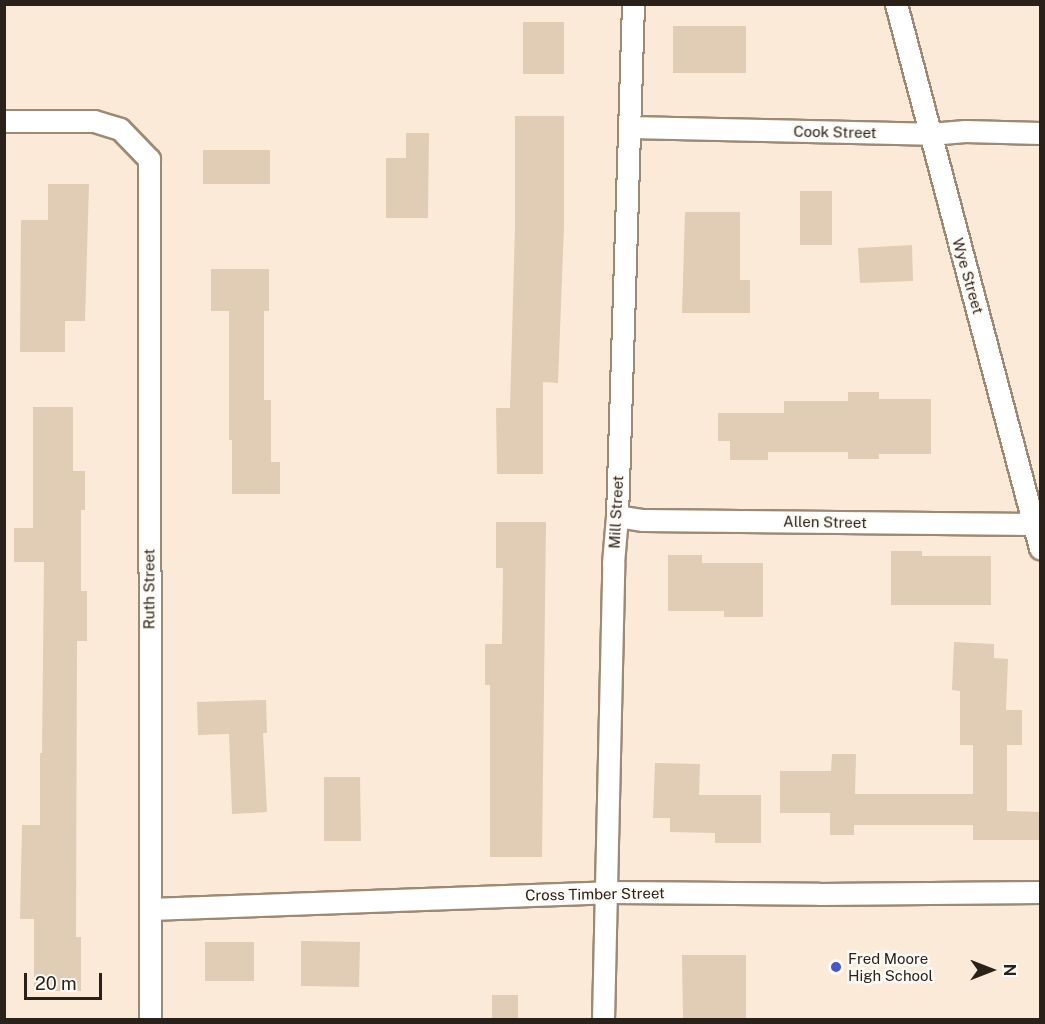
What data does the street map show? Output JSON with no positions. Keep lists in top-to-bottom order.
{
  "streets": {
    "street": [
      "Cook Street",
      "Wye Street",
      "Mill Street",
      "Allen Street",
      "Ruth Street",
      "Cross Timber Street"
    ]
  },
  "crossings": [
    ["Cook Street", "Wye Street"],
    ["Cook Street", "Mill Street"],
    ["Wye Street", "Allen Street"],
    ["Mill Street", "Allen Street"],
    ["Mill Street", "Cross Timber Street"],
    ["Ruth Street", "Cross Timber Street"]
  ],
  "places": ["Fred Moore High School"],
  "scale_bar": "20 m",
  "north": "right"
}
